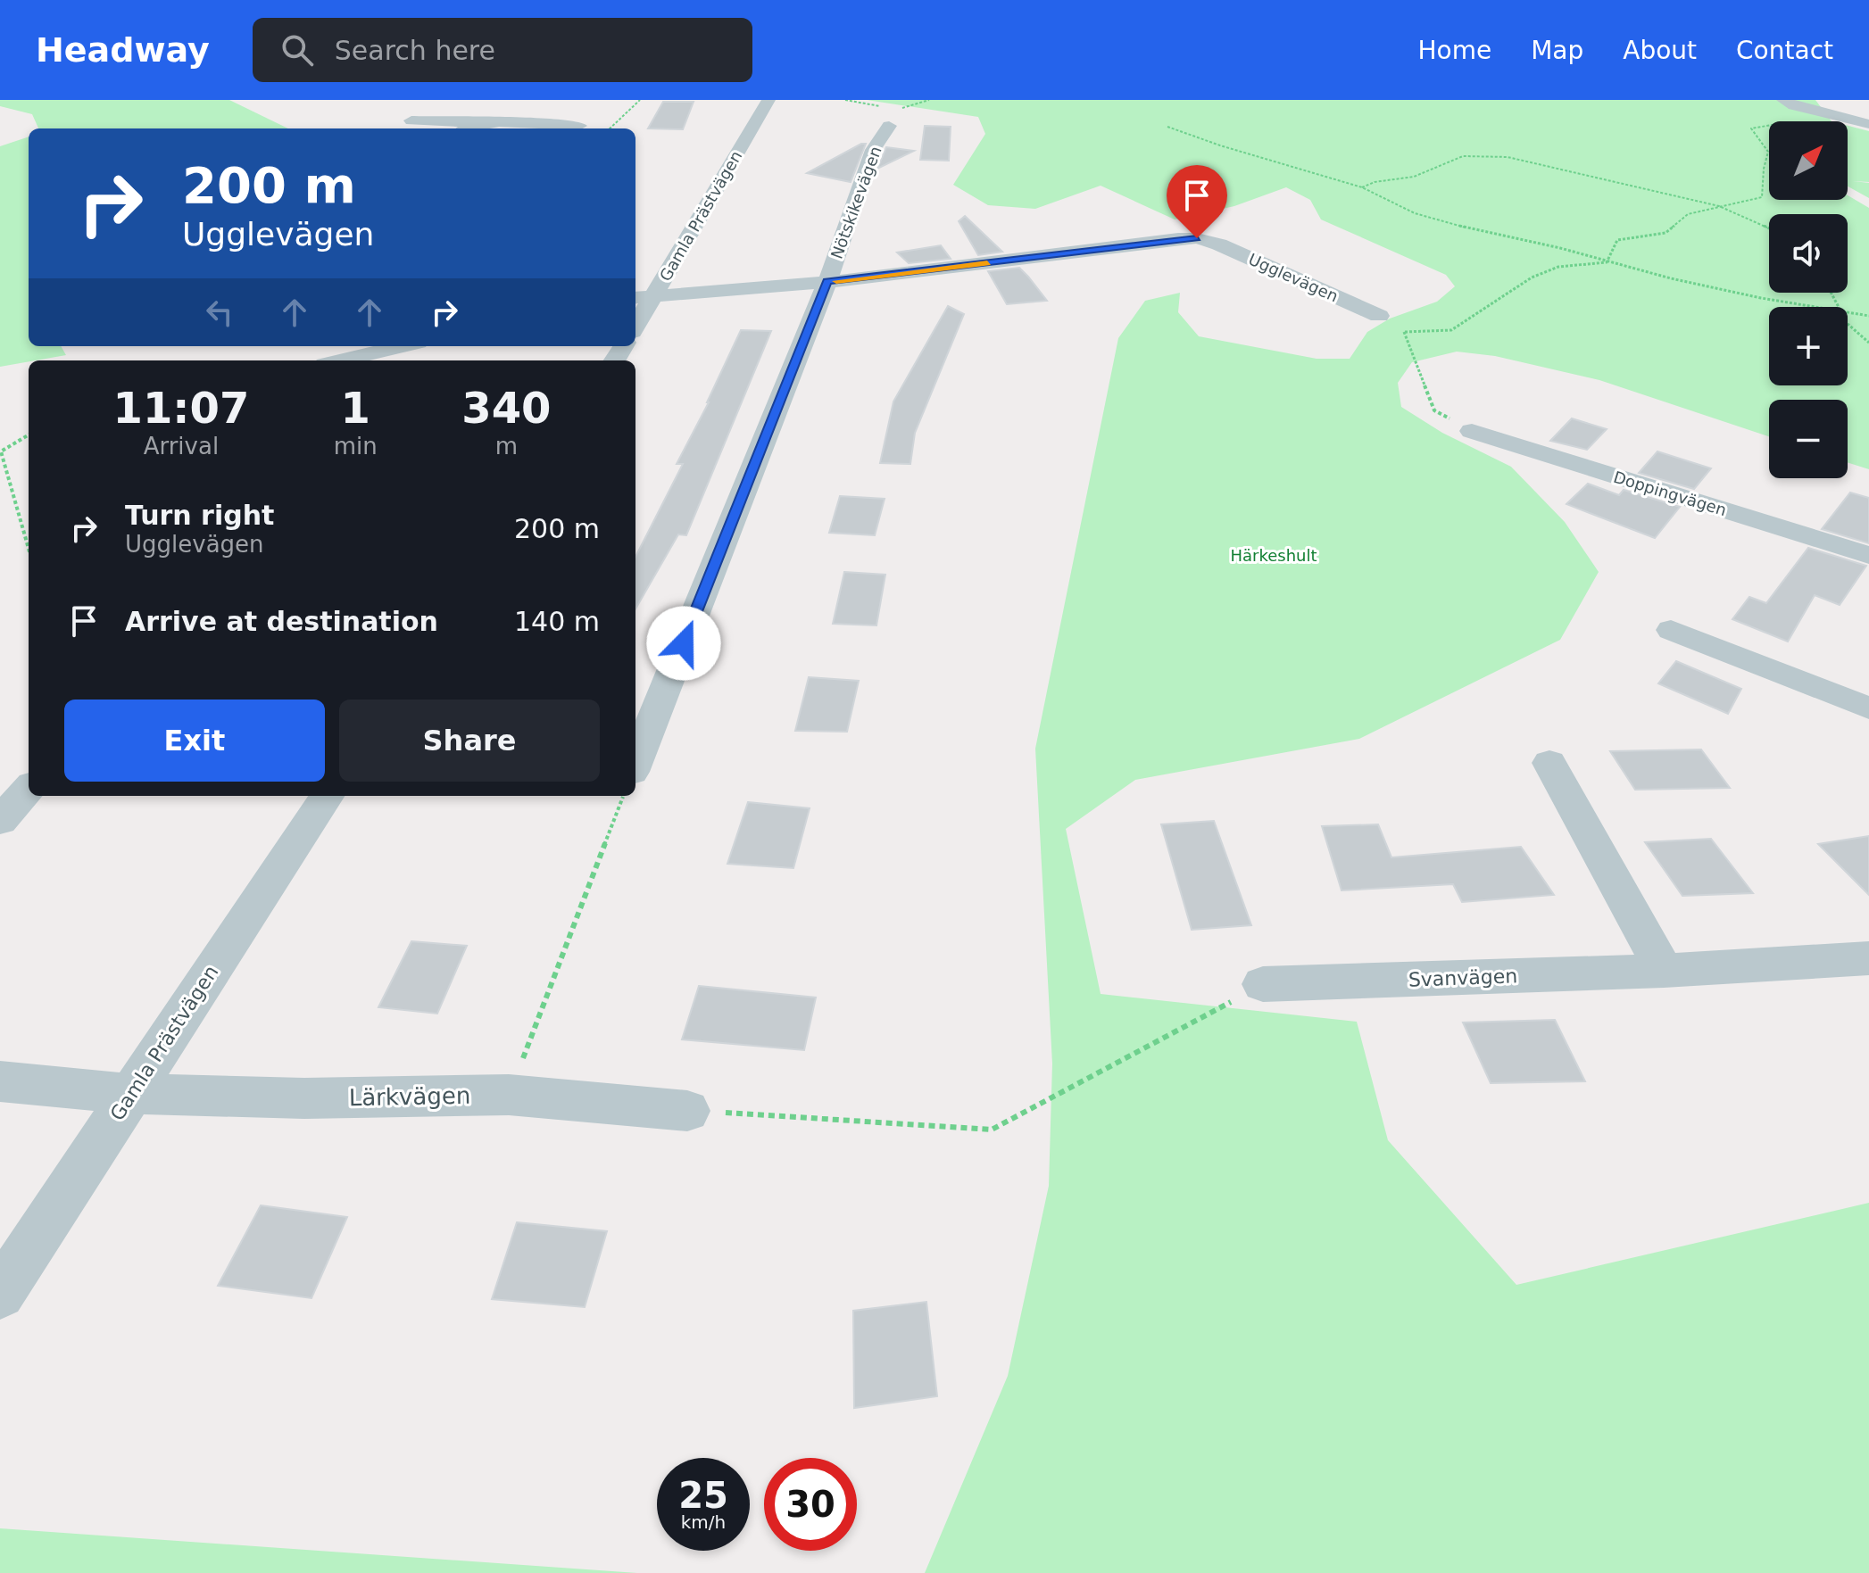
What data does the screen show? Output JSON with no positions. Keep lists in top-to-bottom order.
{
  "streets": {
    "street": [
      "Nötskikevägen",
      "Gamla Prästvägen",
      "Ugglevägen",
      "Doppingvägen",
      "Svanvägen",
      "Lärkvägen"
    ]
  },
  "crossings": [
    ["Nötskikevägen", "Ugglevägen"],
    ["Gamla Prästvägen", "Ugglevägen"],
    ["Gamla Prästvägen", "Lärkvägen"]
  ],
  "parks": ["Härkeshult"],
  "north": "top right",
  "page": {
    "header": "Headway",
    "search": "Search here",
    "nav": [
      "Home",
      "Map",
      "About",
      "Contact"
    ],
    "map_buttons": ["+", "−"],
    "turn": ["200 m", "Ugglevägen"],
    "eta": [
      "11:07",
      "Arrival",
      "1",
      "min",
      "340",
      "m"
    ],
    "list": [
      {
        "name": "Turn right",
        "note": "Ugglevägen",
        "value": "200 m"
      },
      {
        "name": "Arrive at destination",
        "value": "140 m"
      }
    ],
    "buttons": ["Exit", "Share"],
    "speed": "25 km/h",
    "limit": "30"
  }
}
